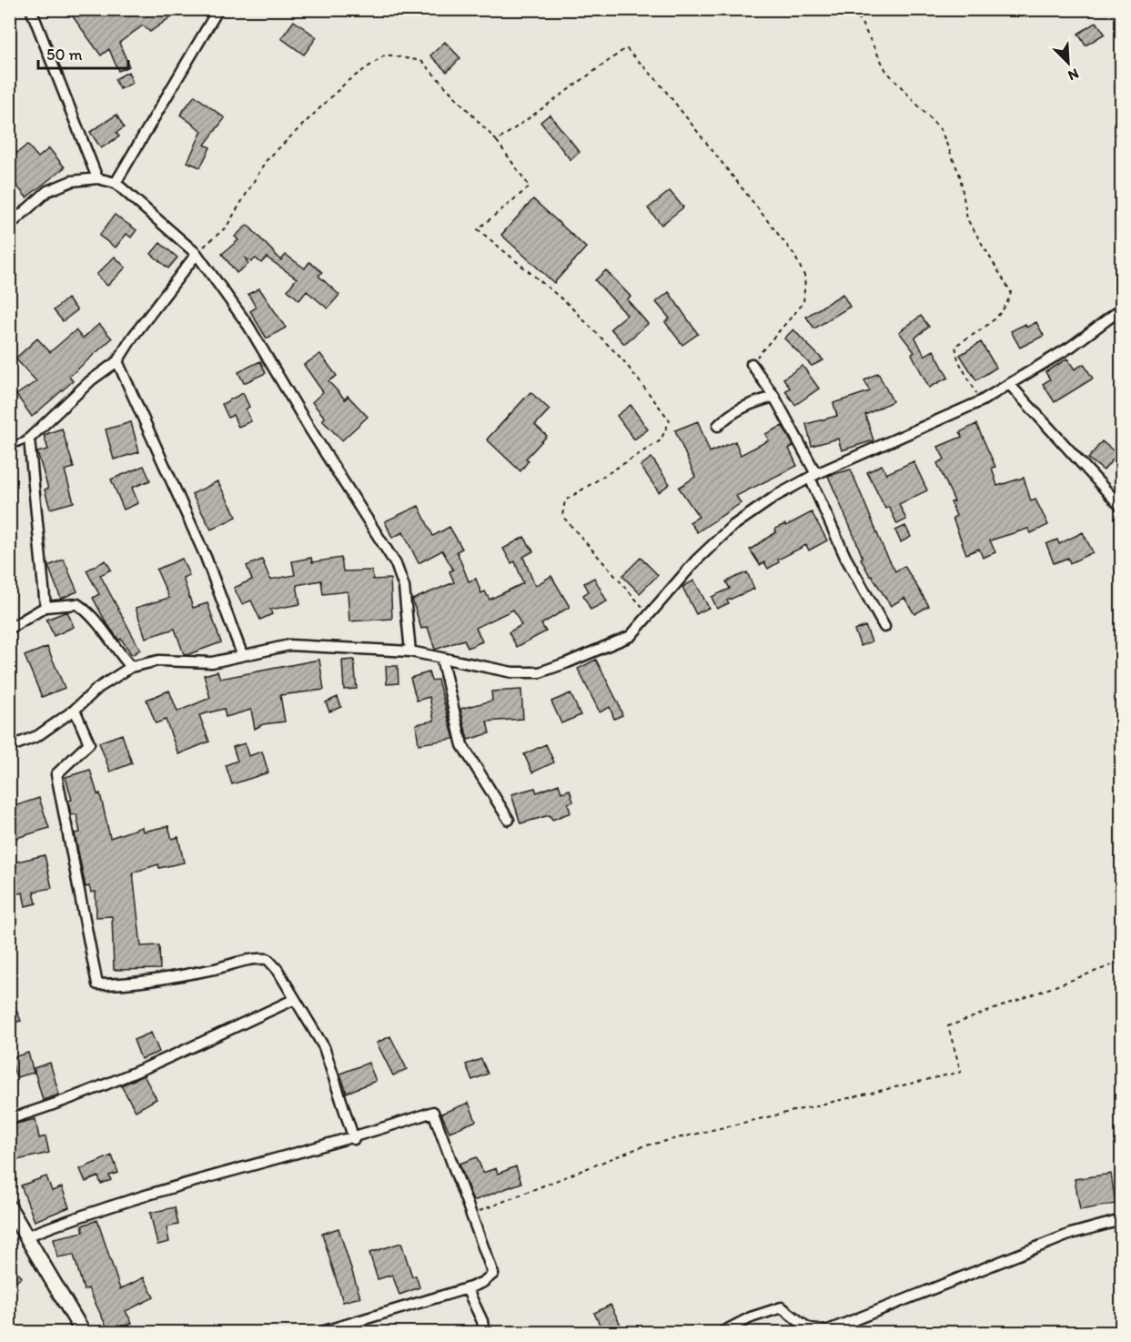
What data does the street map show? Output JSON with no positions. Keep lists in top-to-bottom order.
{
  "scale_bar": "50 m",
  "north": "bottom right"
}
